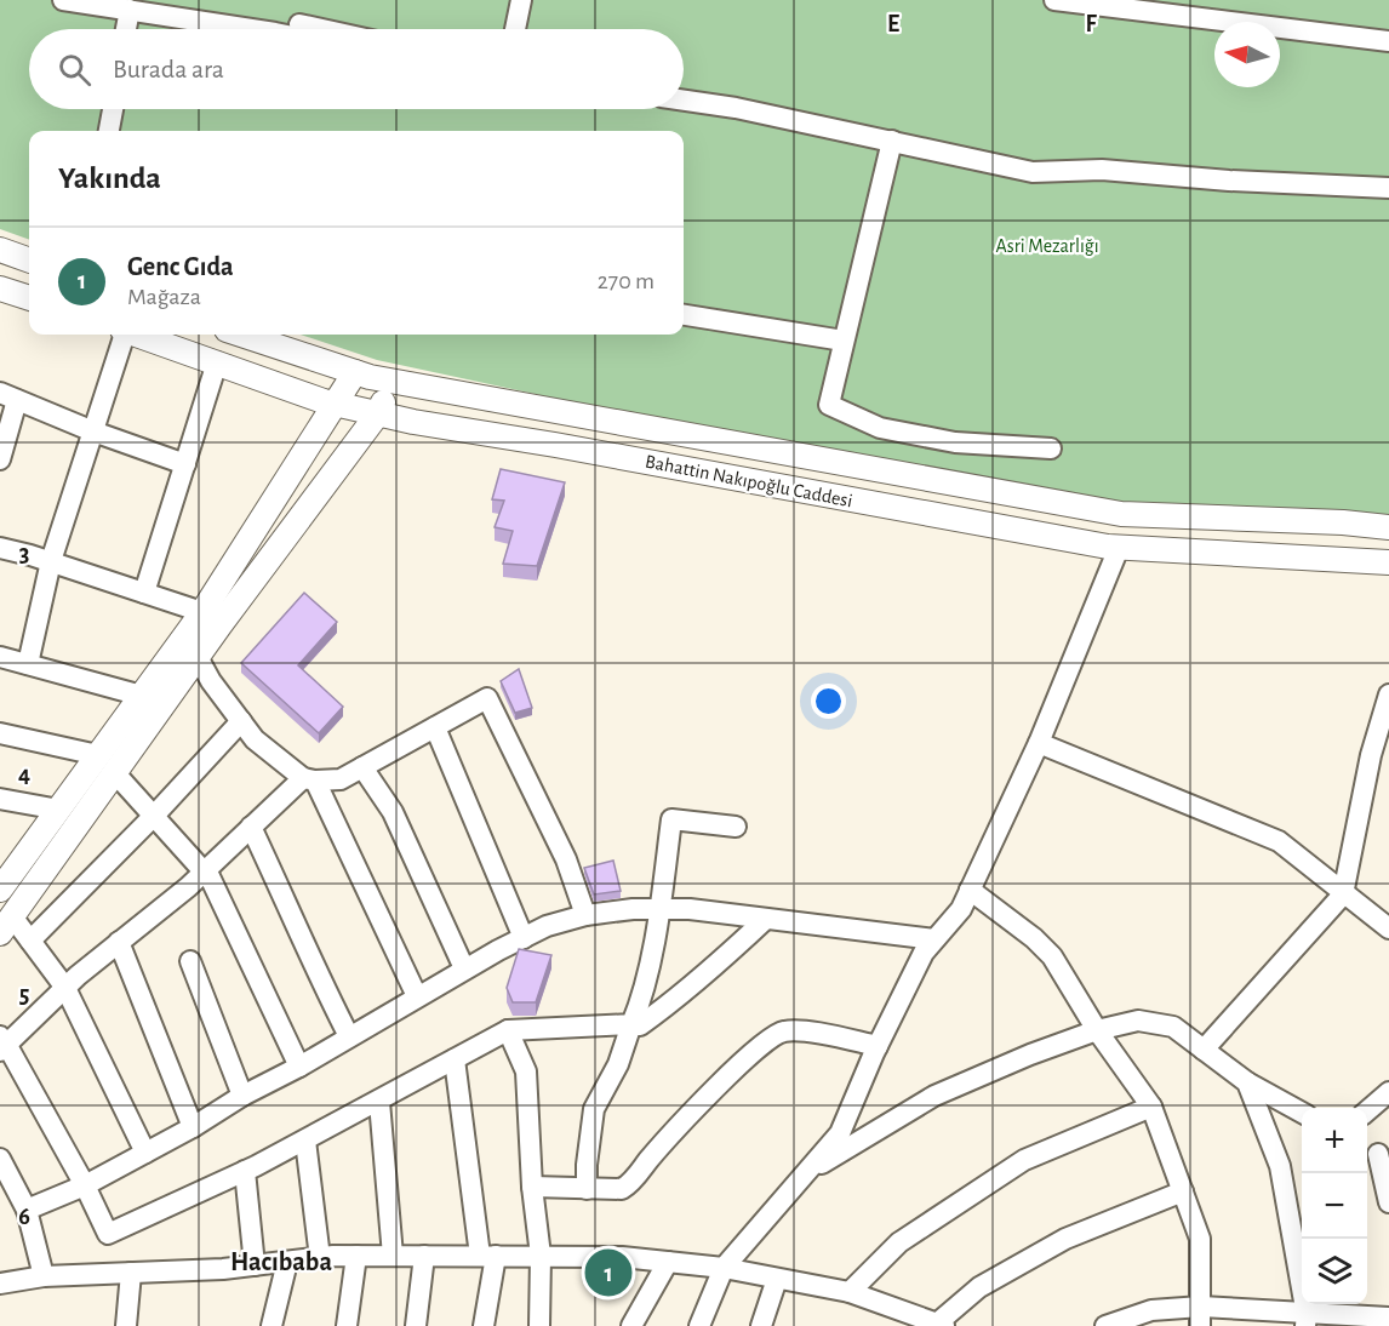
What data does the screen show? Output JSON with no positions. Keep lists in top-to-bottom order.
{
  "streets": {
    "main road": ["Bahattin Nakıpoğlu Caddesi"]
  },
  "districts": ["Hacıbaba"],
  "parks": ["Asri Mezarlığı"],
  "north": "left",
  "page": {
    "search": "Burada ara",
    "heading": "Yakında",
    "list": [
      {
        "mark": "1",
        "name": "Genc Gıda",
        "note": "Mağaza",
        "value": "270 m"
      }
    ],
    "map_buttons": ["+", "−"],
    "pins": "1"
  },
  "grid": {
    "columns": ["E", "F"],
    "rows": [
      "3",
      "4",
      "5",
      "6"
    ]
  }
}
